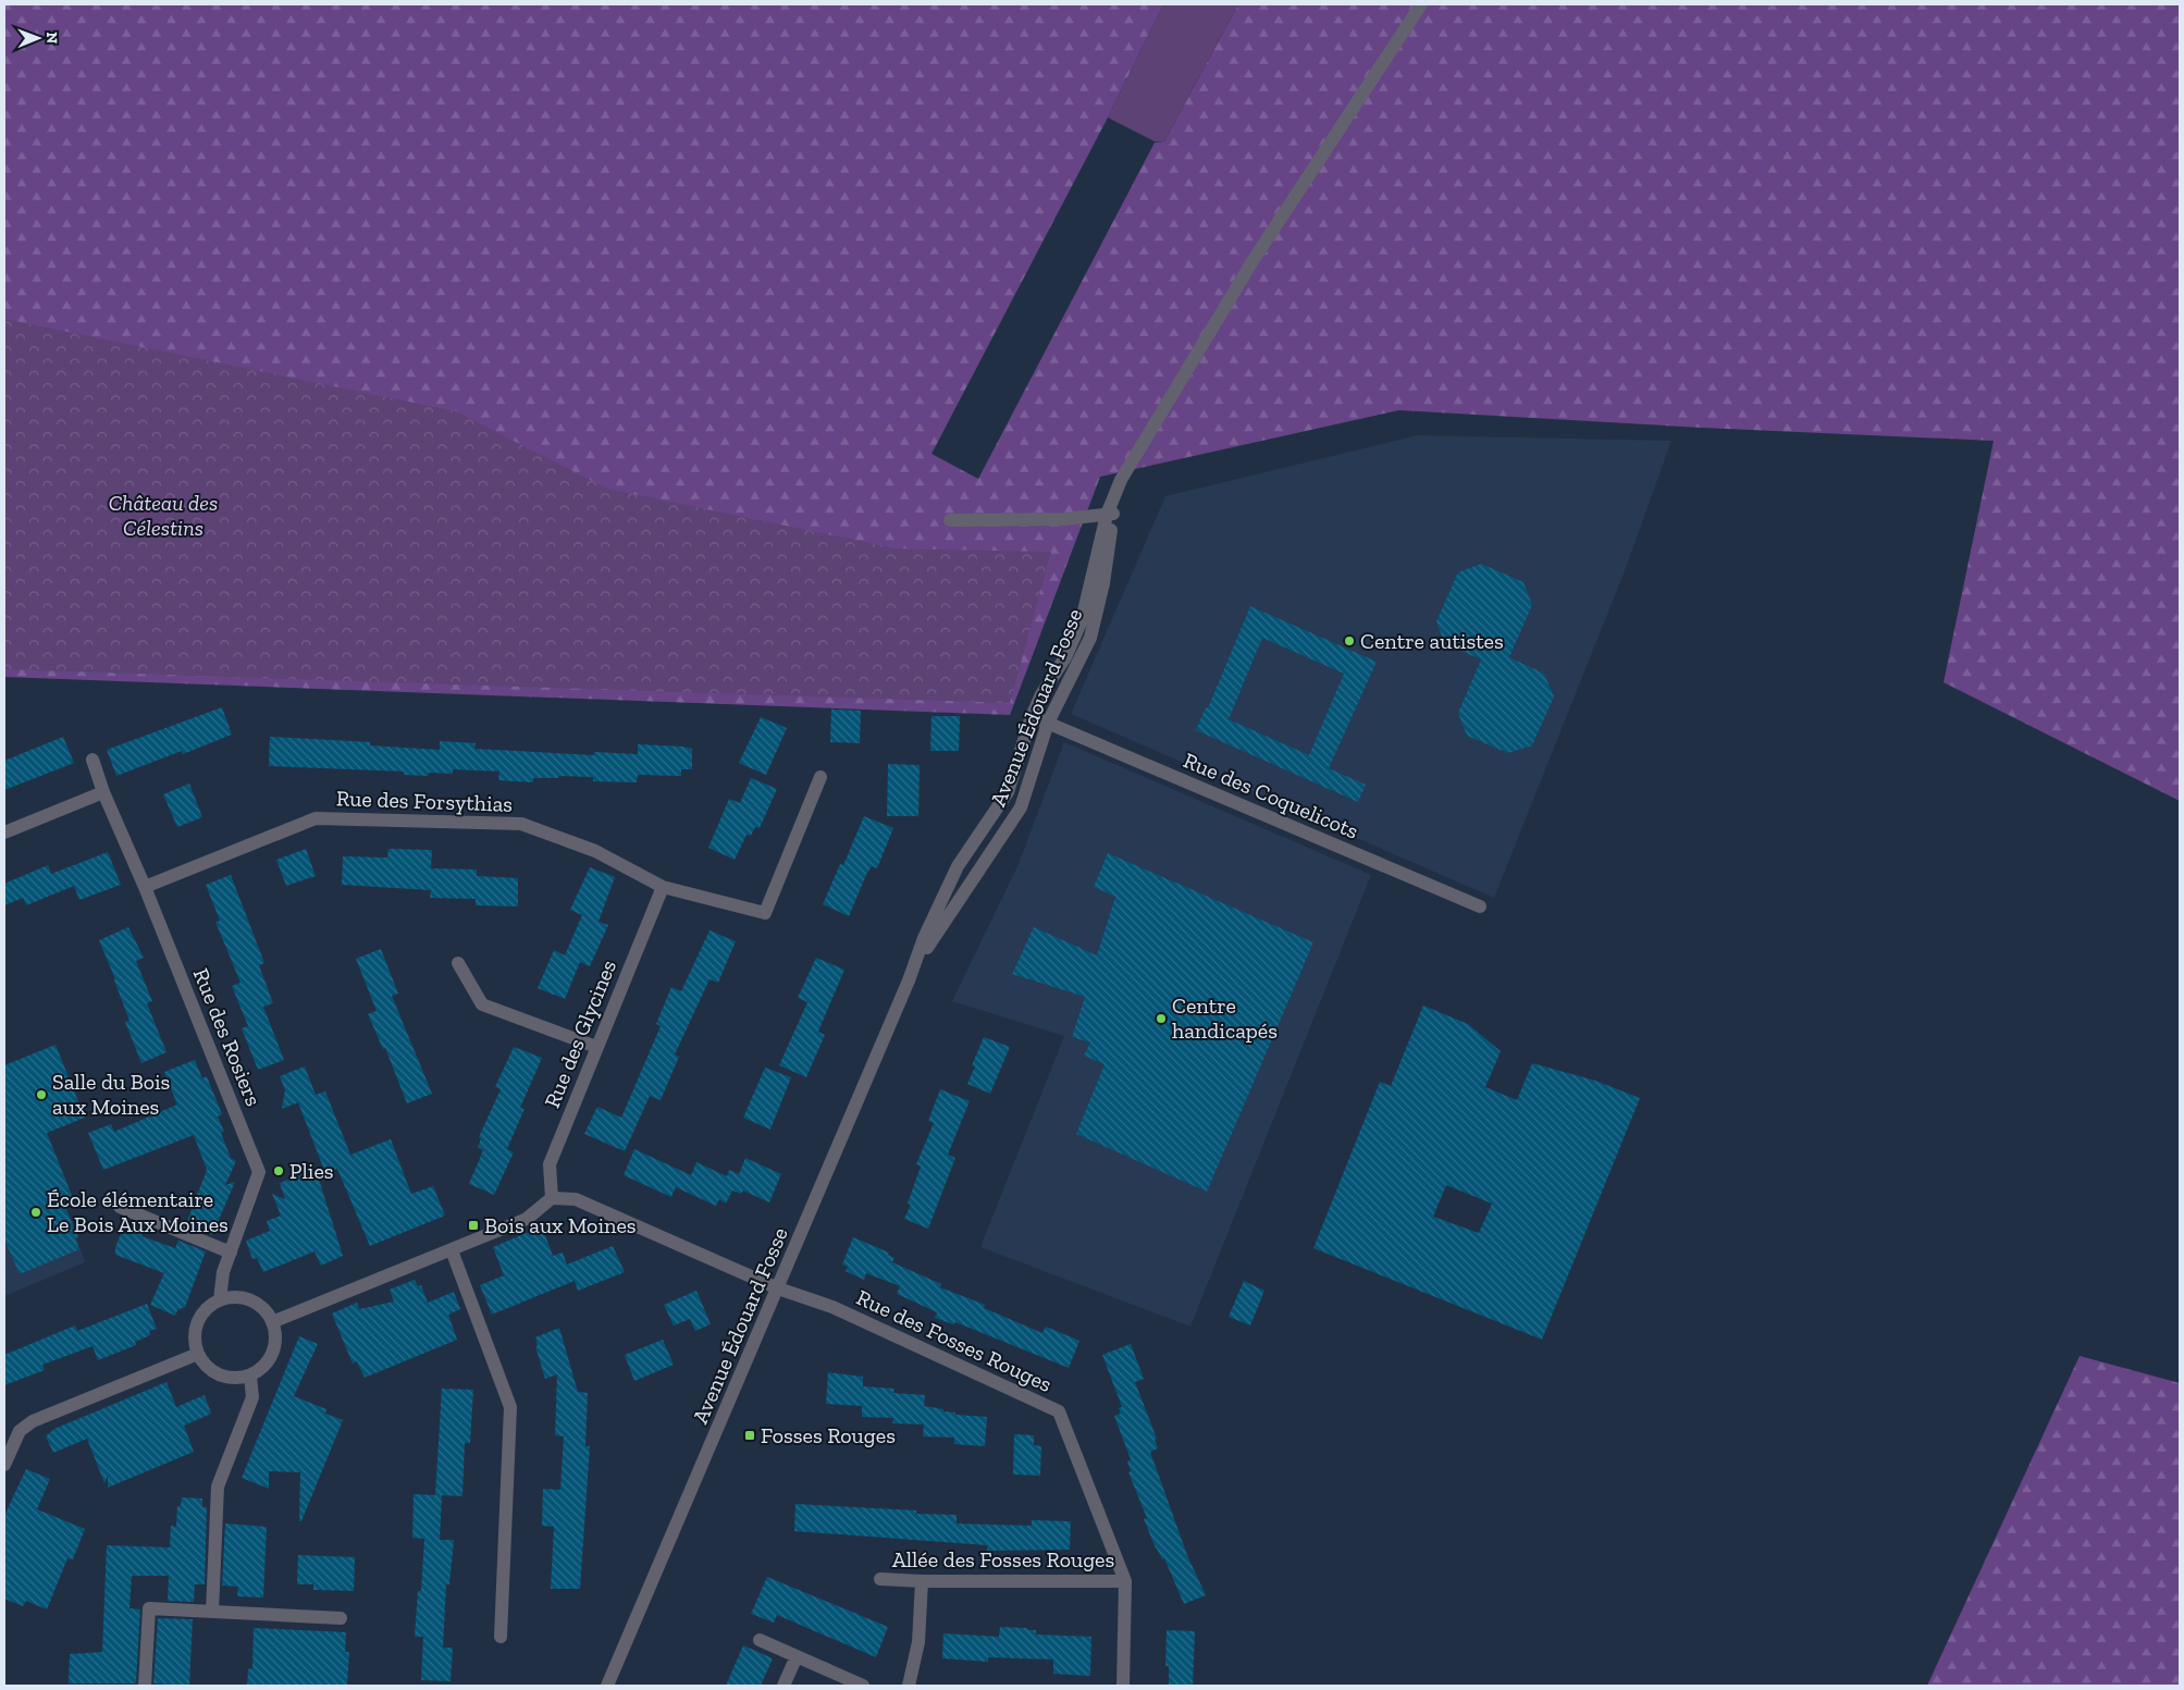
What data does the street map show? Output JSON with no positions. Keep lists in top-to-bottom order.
{
  "streets": {
    "street": [
      "Avenue Édouard Fosse",
      "Rue des Coquelicots",
      "Rue des Forsythias",
      "Rue des Glycines",
      "Rue des Rosiers",
      "Rue des Fosses Rouges",
      "Allée des Fosses Rouges"
    ]
  },
  "crossings": [
    ["Avenue Édouard Fosse", "Rue des Coquelicots"],
    ["Avenue Édouard Fosse", "Rue des Fosses Rouges"],
    ["Rue des Forsythias", "Rue des Glycines"],
    ["Rue des Forsythias", "Rue des Rosiers"],
    ["Rue des Glycines", "Rue des Fosses Rouges"],
    ["Rue des Fosses Rouges", "Allée des Fosses Rouges"]
  ],
  "parks": ["Château des Célestins"],
  "places": {
    "other": [
      "Centre autistes",
      "Centre handicapés",
      "Salle du Bois aux Moines",
      "Plies",
      "École élémentaire Le Bois Aux Moines"
    ],
    "transit": ["Bois aux Moines", "Fosses Rouges"]
  },
  "north": "right"
}
